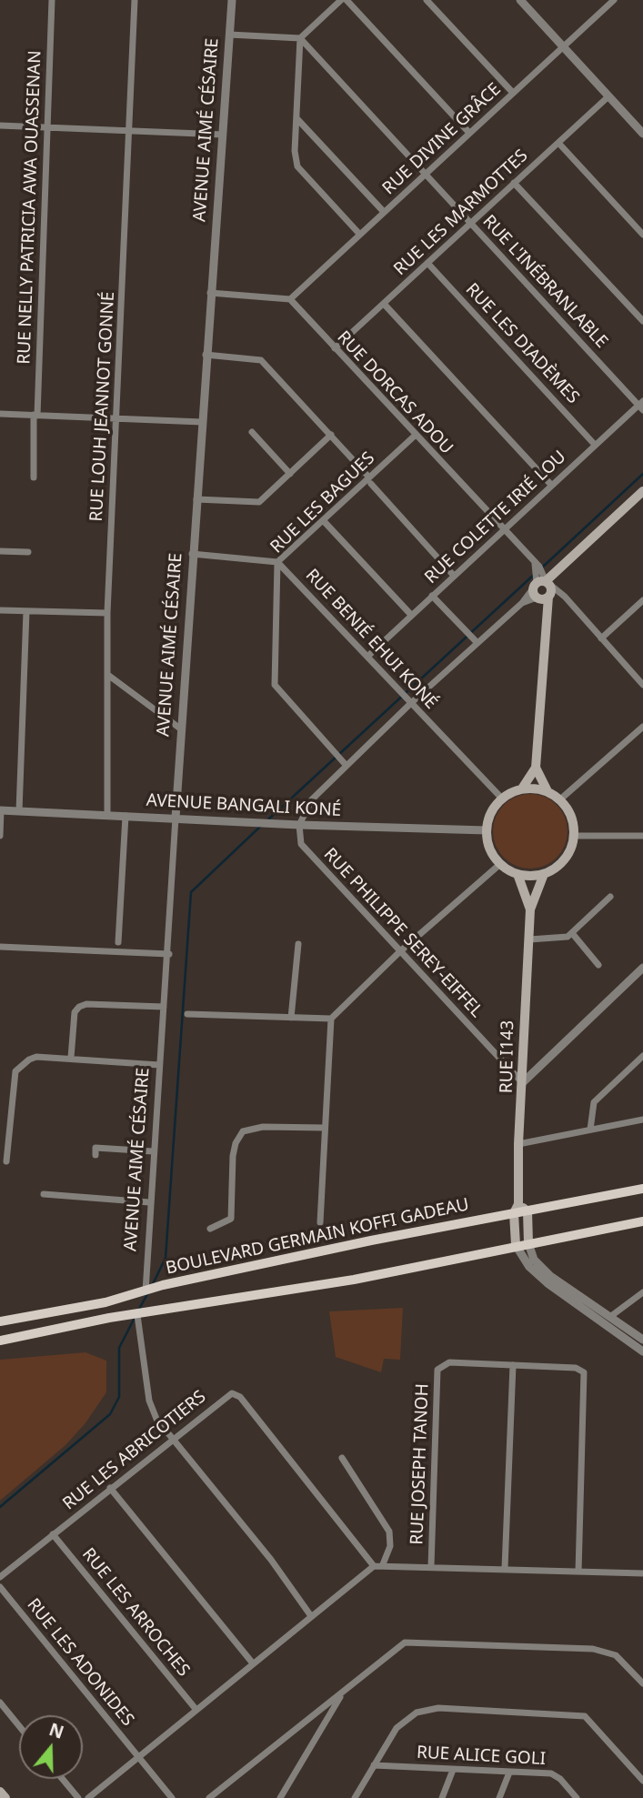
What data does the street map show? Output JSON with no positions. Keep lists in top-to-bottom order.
{
  "streets": {
    "main road": ["RUE I143", "BOULEVARD GERMAIN KOFFI GADEAU"],
    "street": [
      "AVENUE AIMÉ CÉSAIRE",
      "RUE DIVINE GRÂCE",
      "RUE NELLY PATRICIA AWA OUASSENAN",
      "RUE LES MARMOTTES",
      "RUE L'INÉBRANLABLE",
      "RUE LES DIADÈMES",
      "RUE DORCAS ADOU",
      "RUE LOUH JEANNOT GONNÉ",
      "RUE LES BAGUES",
      "RUE COLETTE IRIÉ LOU",
      "RUE BENIÉ EHUI KONÉ",
      "AVENUE BANGALI KONÉ",
      "RUE PHILIPPE SEREY-EIFFEL",
      "RUE LES ABRICOTIERS",
      "RUE JOSEPH TANOH",
      "RUE LES ARROCHES",
      "RUE LES ADONIDES",
      "RUE ALICE GOLI"
    ]
  },
  "crossings": [
    ["AVENUE AIMÉ CÉSAIRE", "AVENUE BANGALI KONÉ"],
    ["AVENUE AIMÉ CÉSAIRE", "BOULEVARD GERMAIN KOFFI GADEAU"],
    ["RUE DIVINE GRÂCE", "RUE L'INÉBRANLABLE"],
    ["RUE DIVINE GRÂCE", "RUE DORCAS ADOU"],
    ["RUE LES MARMOTTES", "RUE L'INÉBRANLABLE"],
    ["RUE LES MARMOTTES", "RUE LES DIADÈMES"],
    ["RUE LES MARMOTTES", "RUE DORCAS ADOU"],
    ["RUE L'INÉBRANLABLE", "RUE COLETTE IRIÉ LOU"],
    ["RUE LES DIADÈMES", "RUE COLETTE IRIÉ LOU"],
    ["RUE DORCAS ADOU", "RUE LES BAGUES"],
    ["RUE DORCAS ADOU", "RUE COLETTE IRIÉ LOU"],
    ["RUE LOUH JEANNOT GONNÉ", "AVENUE BANGALI KONÉ"],
    ["RUE LES BAGUES", "RUE BENIÉ EHUI KONÉ"],
    ["RUE COLETTE IRIÉ LOU", "RUE BENIÉ EHUI KONÉ"],
    ["RUE BENIÉ EHUI KONÉ", "AVENUE BANGALI KONÉ"],
    ["RUE BENIÉ EHUI KONÉ", "RUE I143"],
    ["AVENUE BANGALI KONÉ", "RUE PHILIPPE SEREY-EIFFEL"],
    ["AVENUE BANGALI KONÉ", "RUE I143"],
    ["RUE PHILIPPE SEREY-EIFFEL", "RUE I143"],
    ["RUE I143", "BOULEVARD GERMAIN KOFFI GADEAU"],
    ["RUE LES ABRICOTIERS", "RUE LES ARROCHES"]
  ],
  "north": "top"
}
